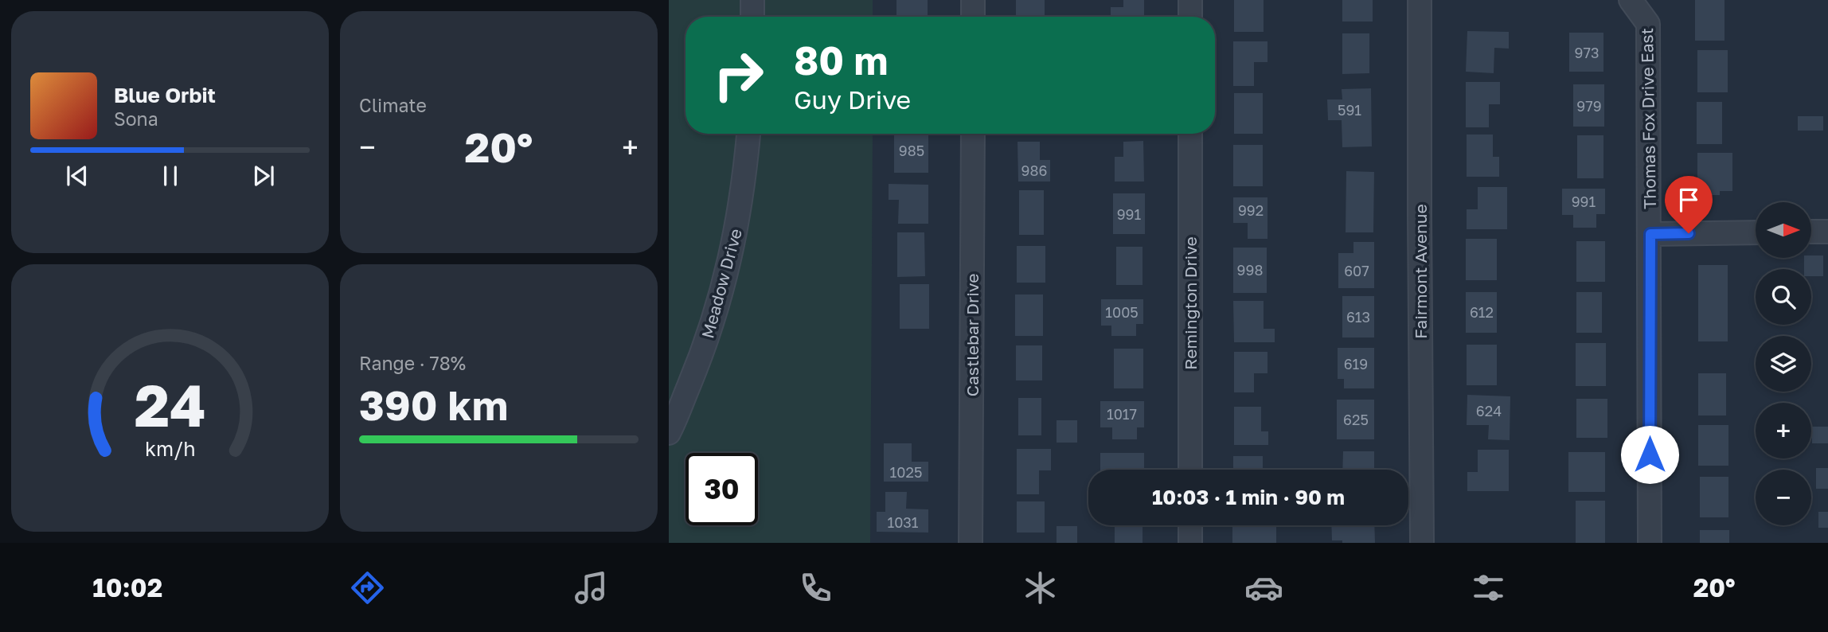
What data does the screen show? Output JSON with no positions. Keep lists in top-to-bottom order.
{
  "streets": {
    "street": [
      "Thomas Fox Drive East",
      "Fairmont Avenue",
      "Meadow Drive",
      "Remington Drive",
      "Castlebar Drive"
    ]
  },
  "house_numbers": [
    "973",
    "979",
    "591",
    "985",
    "986",
    "991",
    "992",
    "991",
    "998",
    "607",
    "1005",
    "612",
    "613",
    "619",
    "624",
    "1017",
    "625",
    "1025",
    "1031"
  ],
  "north": "right",
  "page": {
    "tile": [
      "Climate",
      ["Range · 78%", "390 km"]
    ],
    "turn": ["80 m", "Guy Drive"],
    "song": ["Blue Orbit", "Sona"],
    "heat": ["−", "20°", "+"],
    "map_buttons": ["+", "−"],
    "limit": "30",
    "trip": "10:03 · 1 min · 90 m",
    "tabs": ["10:02", "20°"],
    "gauge": ["24", "km/h"]
  }
}
